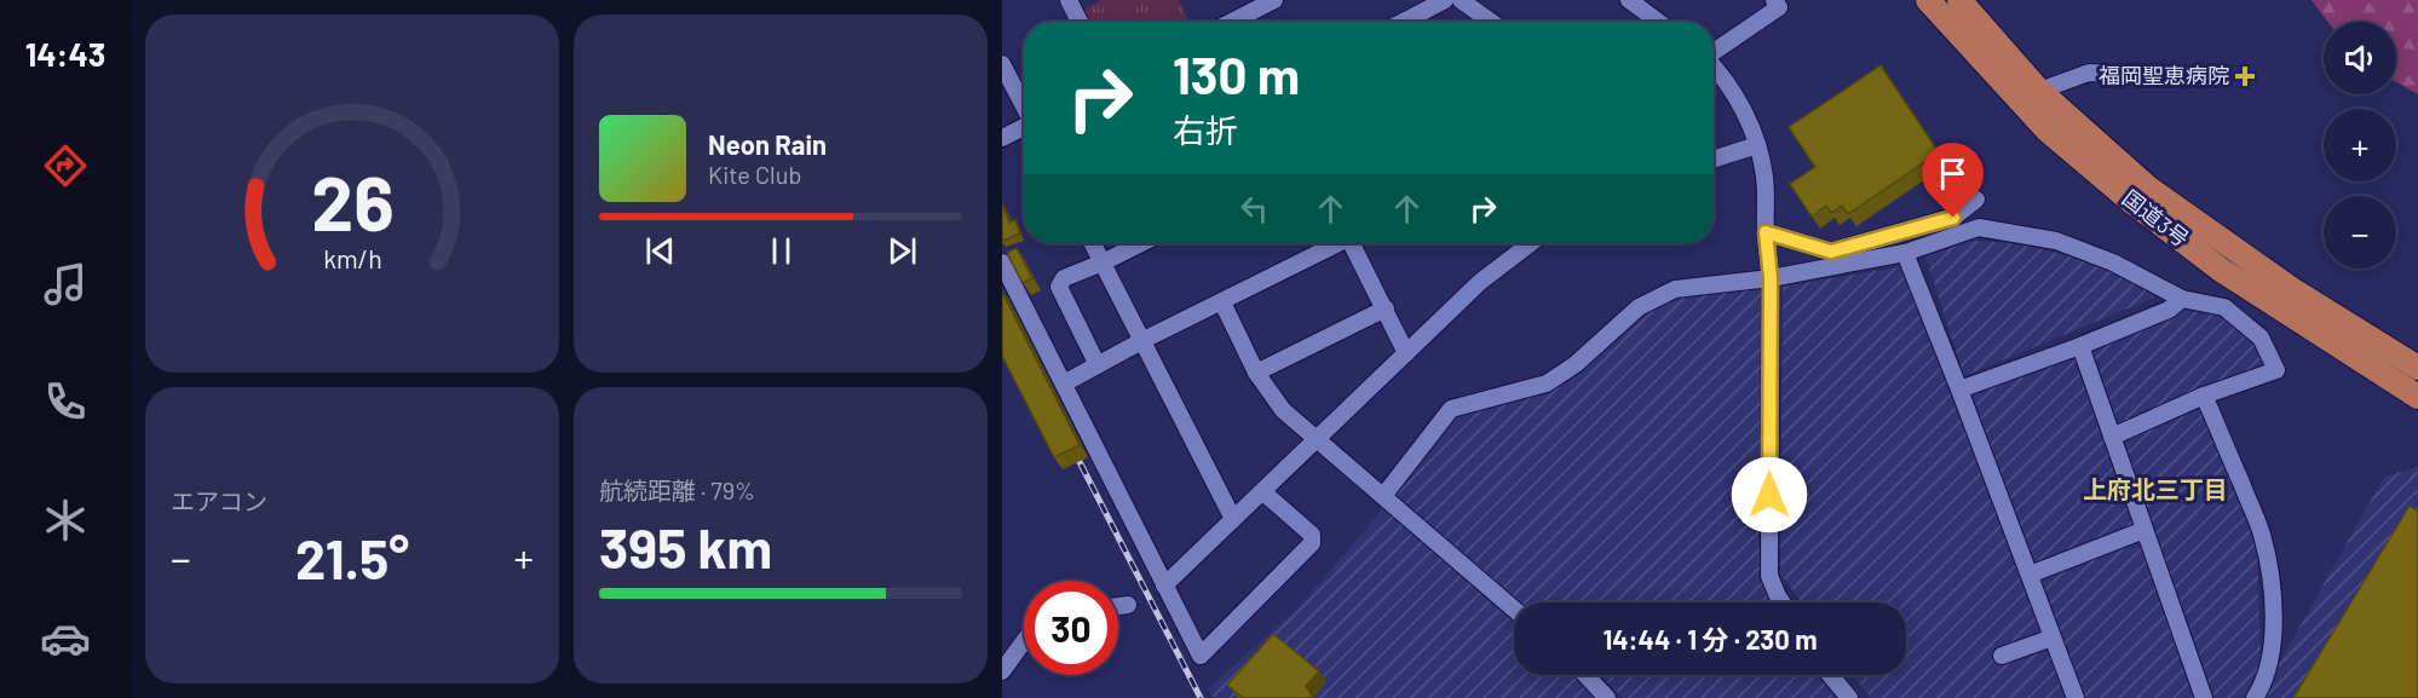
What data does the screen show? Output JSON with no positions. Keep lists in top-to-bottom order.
{
  "streets": {
    "highway": ["国道3号"]
  },
  "districts": ["上府北三丁目"],
  "places": {
    "health": ["福岡聖恵病院"]
  },
  "page": {
    "tabs": "14:43",
    "map_buttons": ["+", "−"],
    "turn": ["130 m", "右折"],
    "song": ["Neon Rain", "Kite Club"],
    "tile": [
      "エアコン",
      ["航続距離 · 79%", "395 km"]
    ],
    "heat": ["−", "21.5°", "+"],
    "limit": "30",
    "trip": "14:44 · 1 分 · 230 m",
    "gauge": ["26", "km/h"]
  }
}
